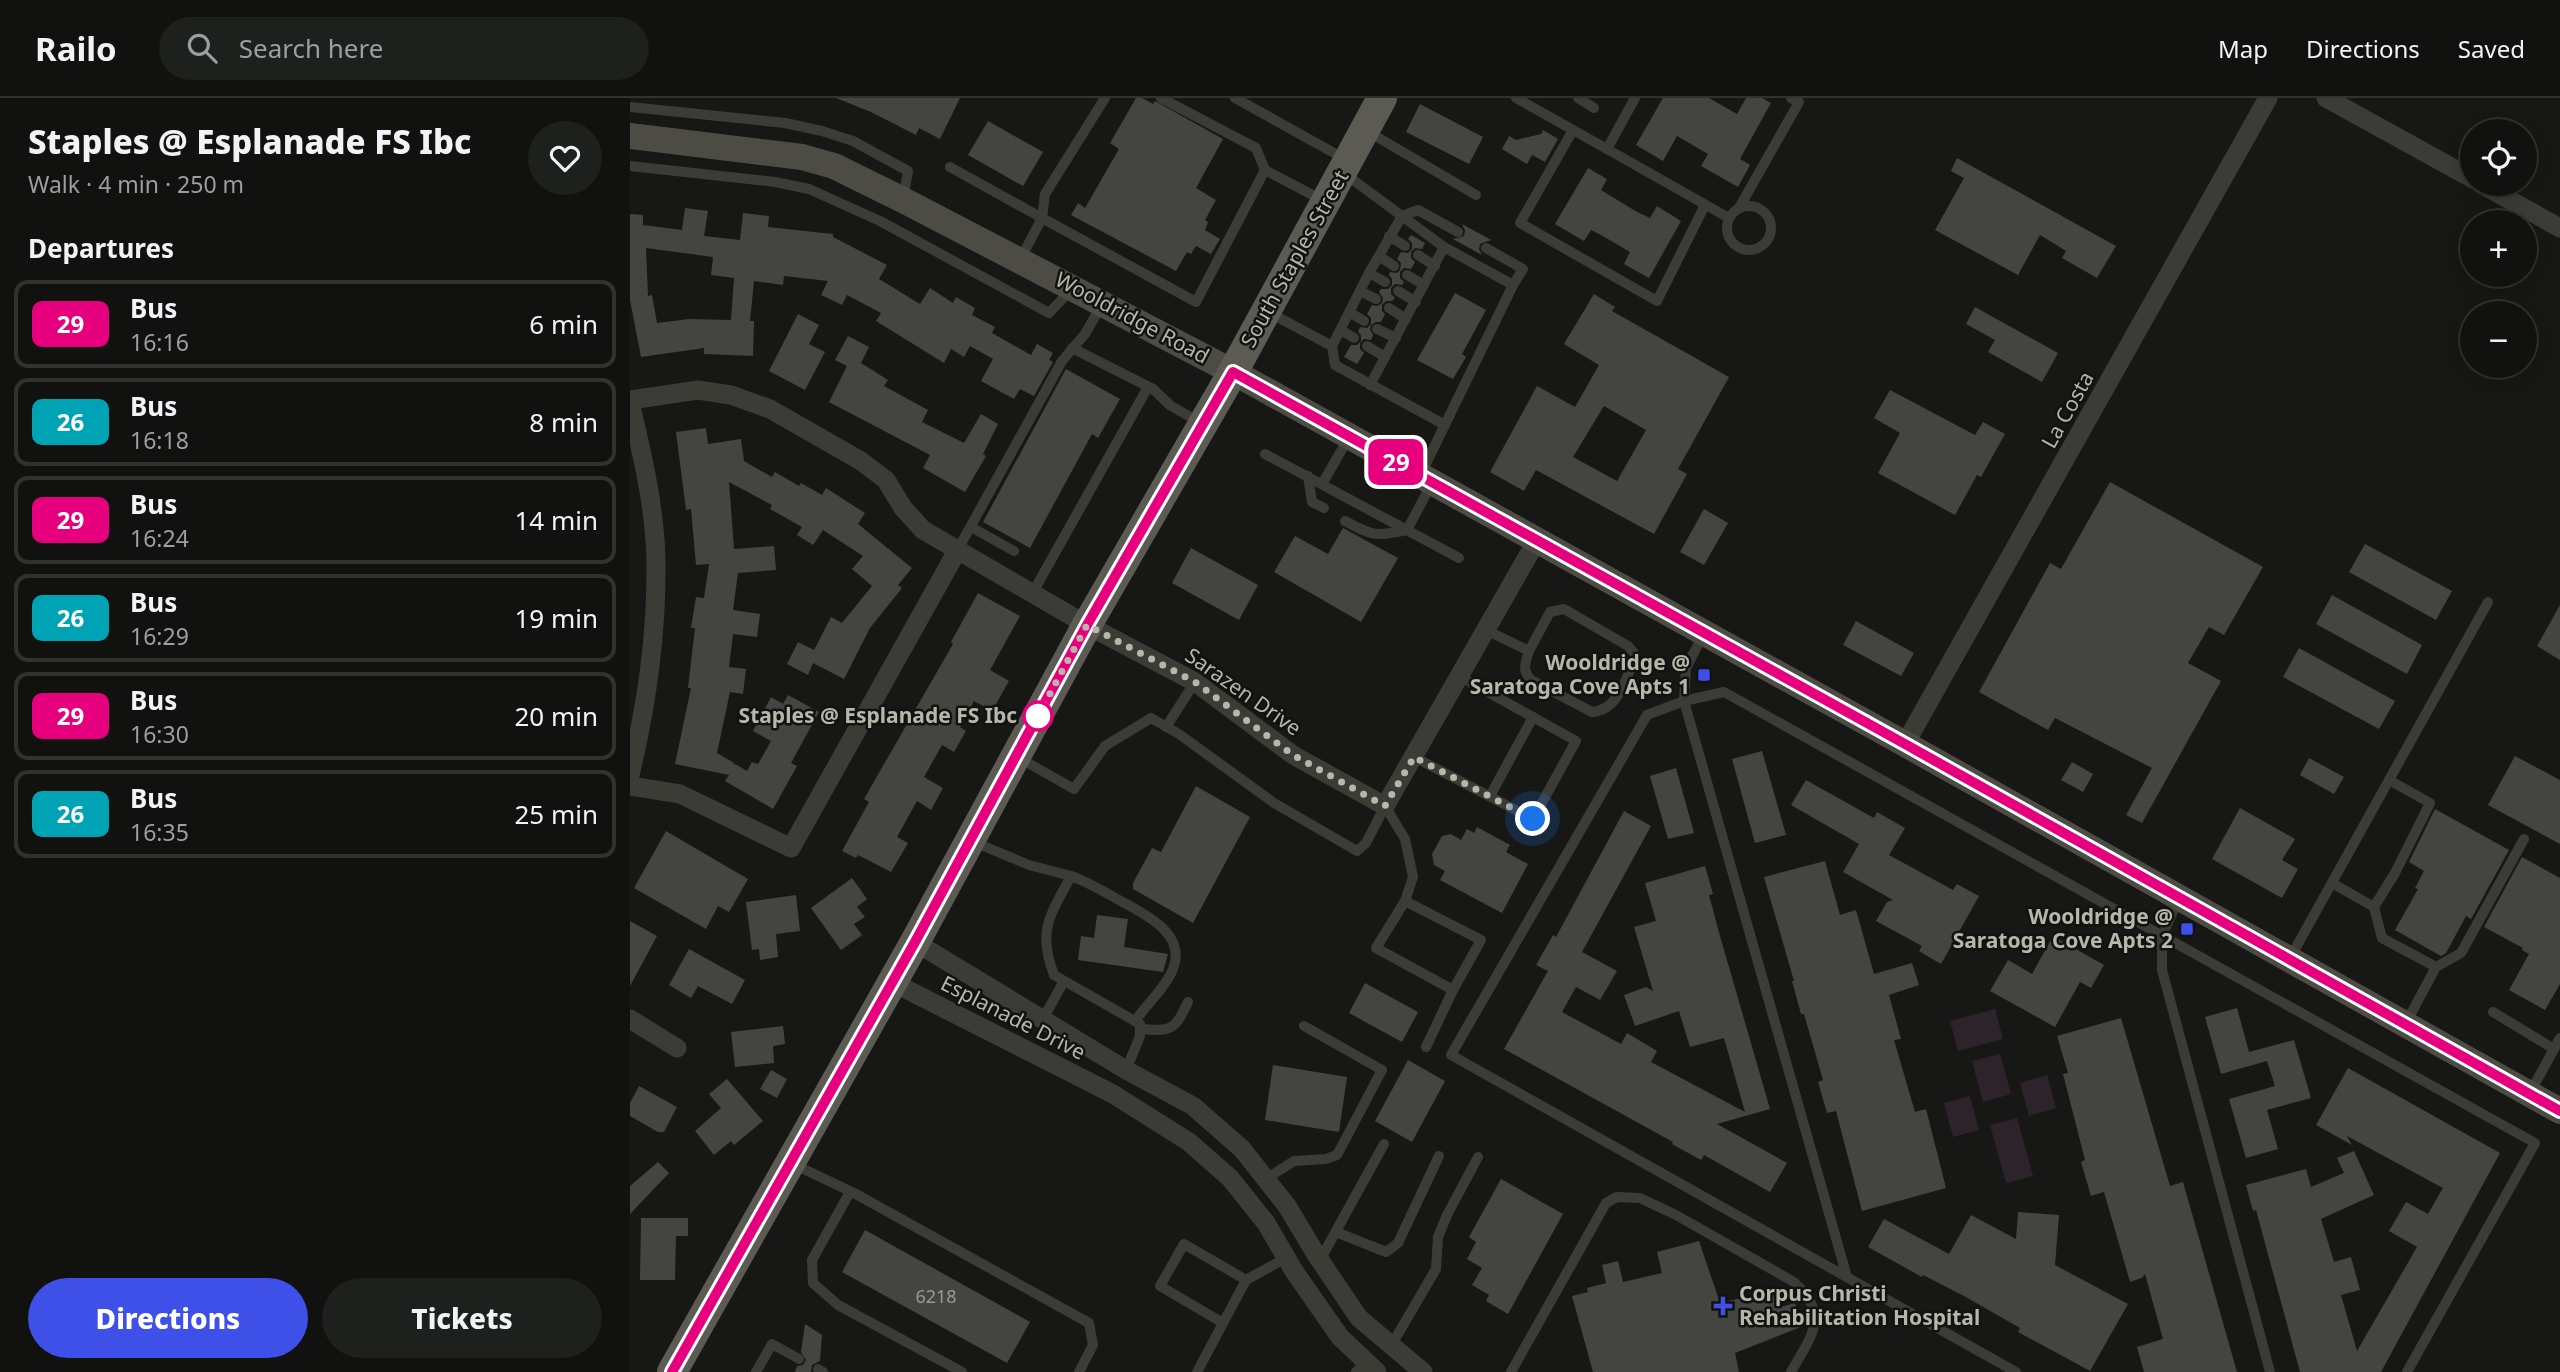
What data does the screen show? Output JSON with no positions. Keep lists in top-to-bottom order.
{
  "streets": {
    "main road": ["South Staples Street", "Wooldridge Road"],
    "street": ["La Costa", "Sarazen Drive", "Esplanade Drive"]
  },
  "crossings": [
    ["South Staples Street", "Wooldridge Road"],
    ["South Staples Street", "Sarazen Drive"],
    ["South Staples Street", "Esplanade Drive"],
    ["Wooldridge Road", "La Costa"]
  ],
  "places": {
    "transit": ["Wooldridge @ Saratoga Cove Apts 1", "Wooldridge @ Saratoga Cove Apts 2"],
    "other": ["Staples @ Esplanade FS Ibc"],
    "health": ["Corpus Christi Rehabilitation Hospital"]
  },
  "lines": ["bus line 29"],
  "house_numbers": ["6218"],
  "page": {
    "header": "Railo",
    "search": "Search here",
    "nav": ["Map", "Directions", "Saved"],
    "heading": [
      ["Staples @ Esplanade FS Ibc", "Walk · 4 min · 250 m"],
      "Departures"
    ],
    "on_map": "29",
    "map_buttons": ["+", "−"],
    "list": [
      {
        "mark": "29",
        "name": "Bus",
        "note": "16:16",
        "value": "6 min"
      },
      {
        "mark": "26",
        "name": "Bus",
        "note": "16:18",
        "value": "8 min"
      },
      {
        "mark": "29",
        "name": "Bus",
        "note": "16:24",
        "value": "14 min"
      },
      {
        "mark": "26",
        "name": "Bus",
        "note": "16:29",
        "value": "19 min"
      },
      {
        "mark": "29",
        "name": "Bus",
        "note": "16:30",
        "value": "20 min"
      },
      {
        "mark": "26",
        "name": "Bus",
        "note": "16:35",
        "value": "25 min"
      }
    ],
    "buttons": ["Directions", "Tickets"]
  }
}
